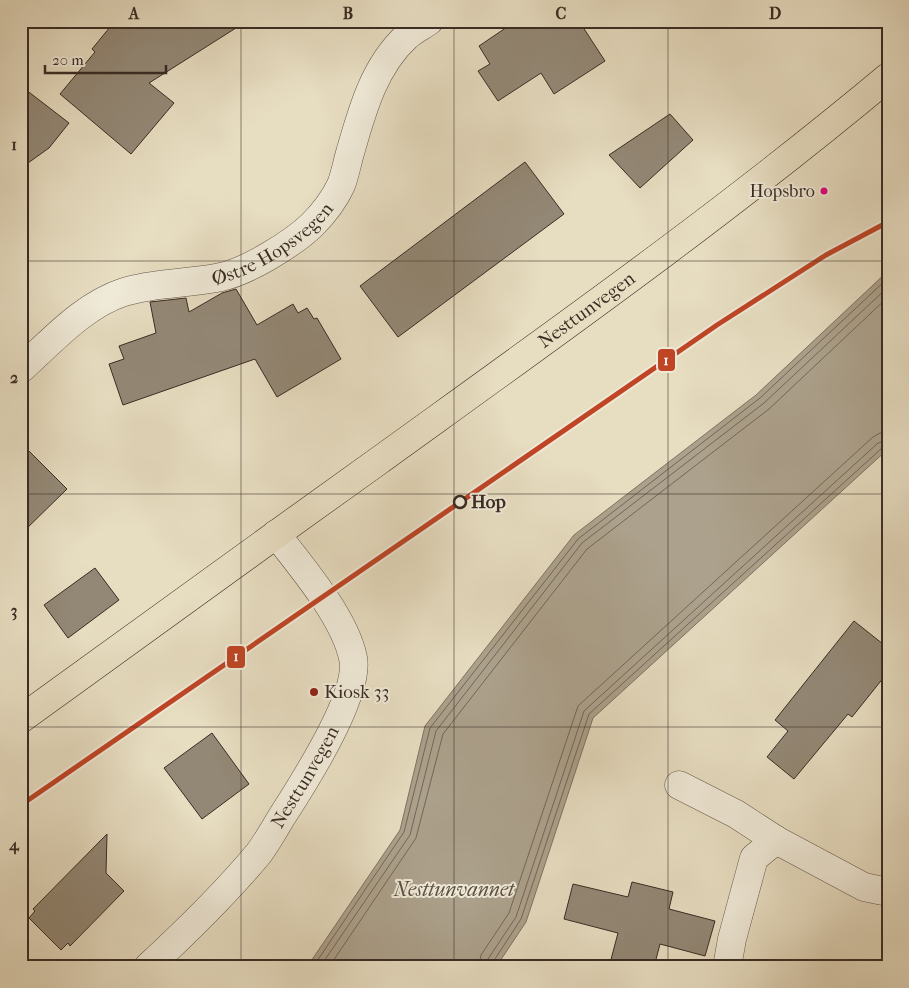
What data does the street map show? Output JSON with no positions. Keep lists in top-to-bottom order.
{
  "streets": {
    "main road": ["Nesttunvegen"],
    "street": ["Østre Hopsvegen"]
  },
  "water": ["Nesttunvannet"],
  "places": ["Hopsbro", "Hop", "Kiosk 33"],
  "lines": ["transit line 1"],
  "scale_bar": "20 m",
  "grid": {
    "columns": [
      "A",
      "B",
      "C",
      "D"
    ],
    "rows": [
      "1",
      "2",
      "3",
      "4"
    ]
  }
}
